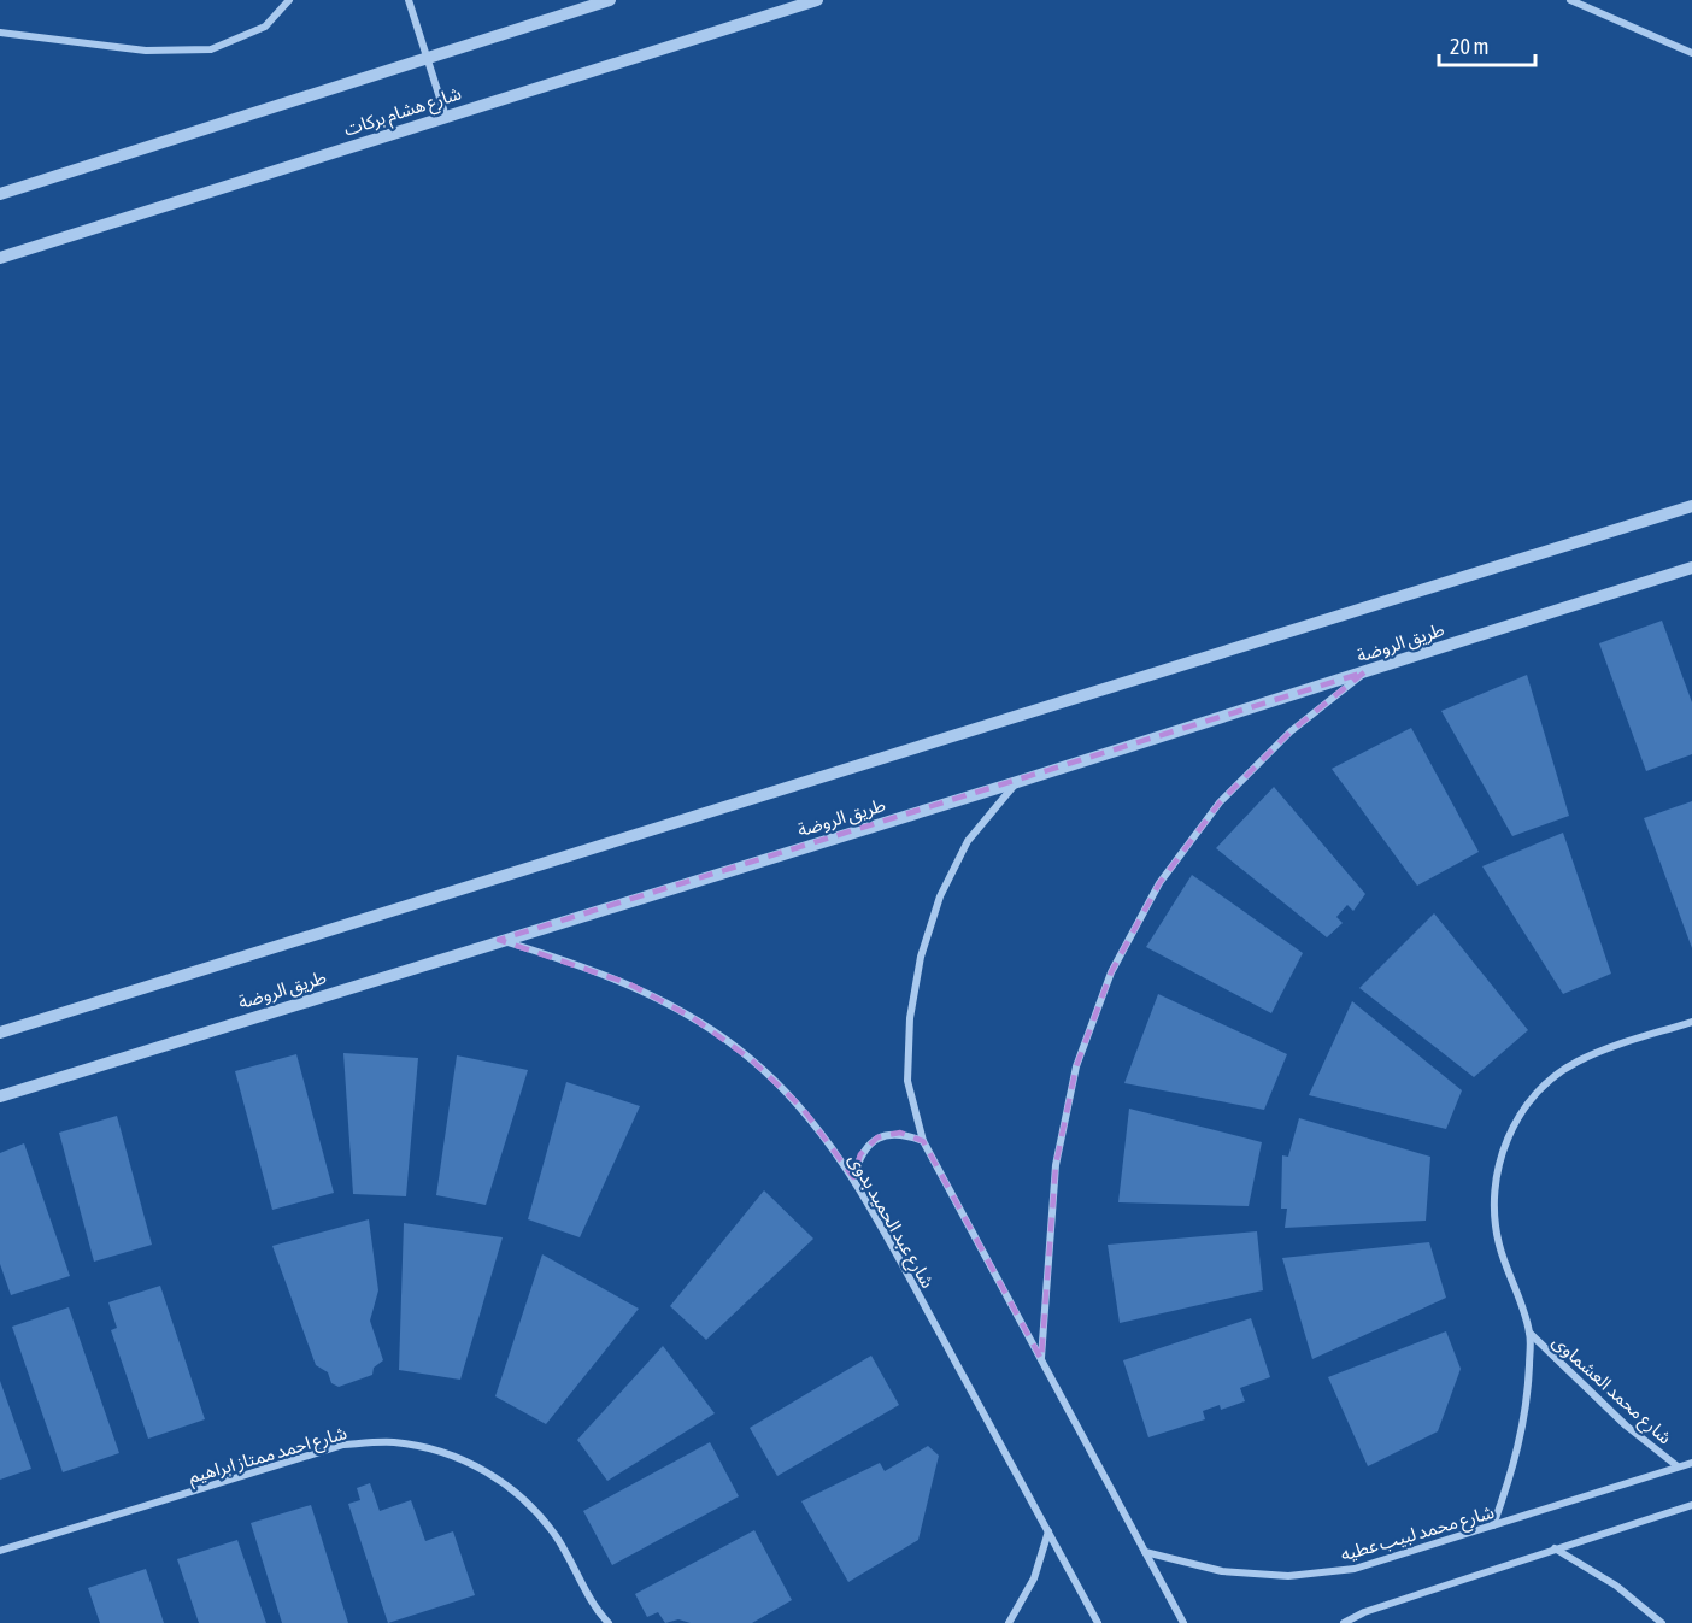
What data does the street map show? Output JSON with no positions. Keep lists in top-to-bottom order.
{
  "streets": {
    "street": [
      "شارع هشام بركات",
      "طريق الروضة",
      "شارع عبد الحميد بدوى",
      "شارع محمد العشماوى",
      "شارع احمد ممتاز ابراهيم",
      "شارع محمد لبيب عطيه"
    ]
  },
  "crossings": [
    ["طريق الروضة", "شارع عبد الحميد بدوى"],
    ["شارع محمد العشماوى", "شارع محمد لبيب عطيه"]
  ],
  "scale_bar": "20 m"
}
